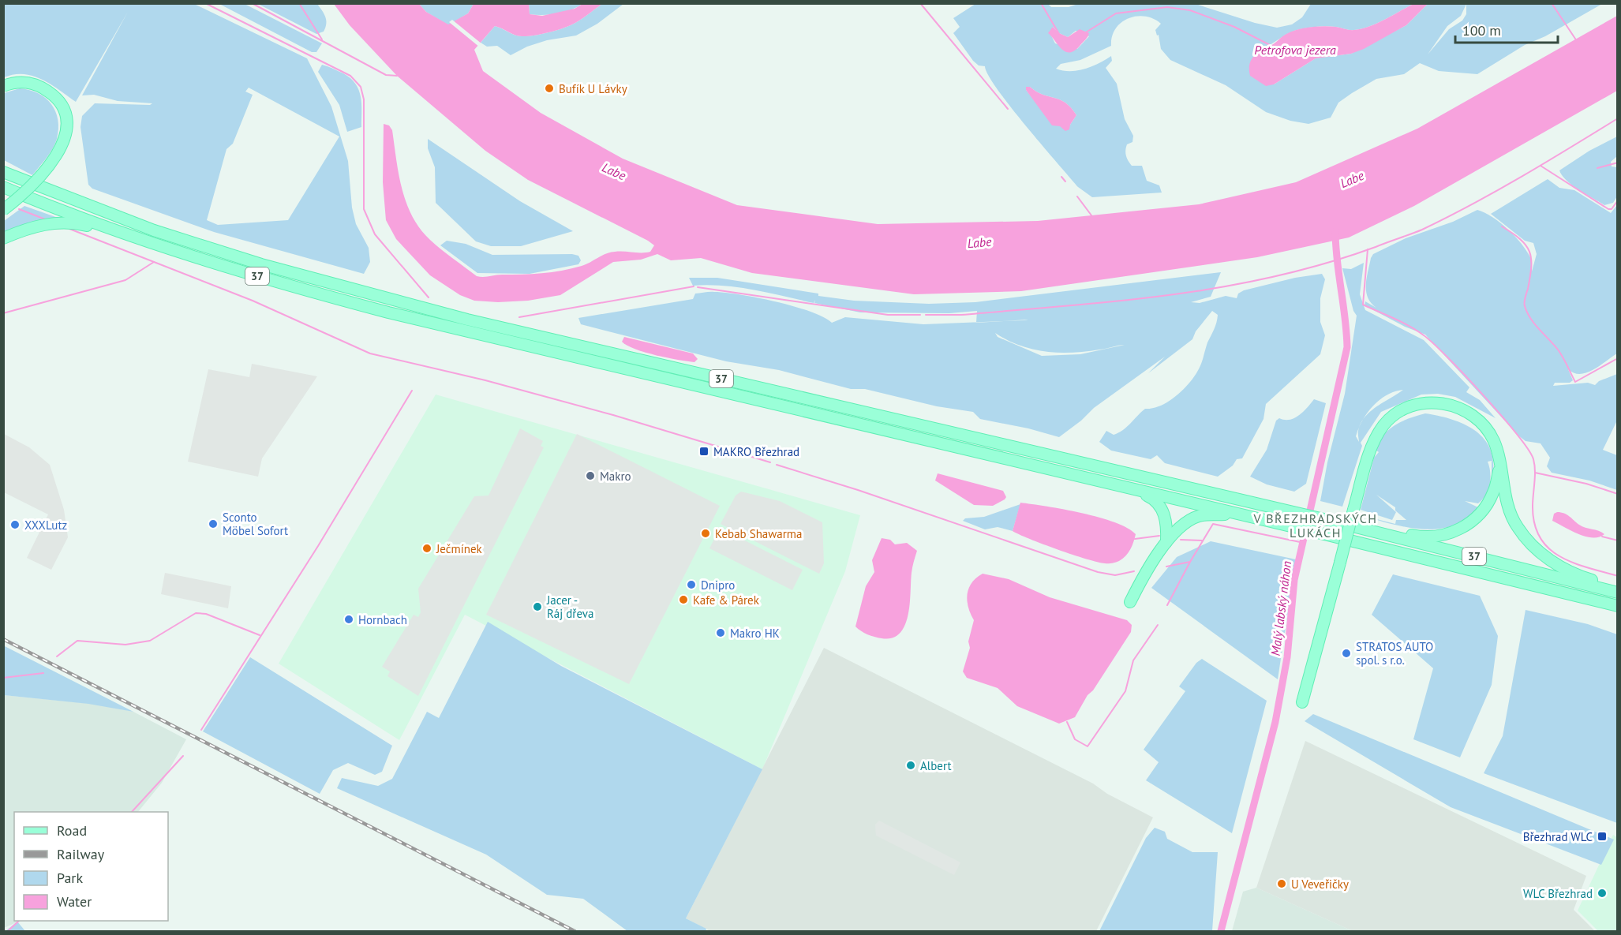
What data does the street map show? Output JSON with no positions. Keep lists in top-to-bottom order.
{
  "streets": {
    "main road": ["37"]
  },
  "districts": ["V BŘEZHRADSKÝCH LUKÁCH"],
  "water": ["Petrofova jezera", "Labe", "Malý labský náhon"],
  "places": {
    "other": [
      "Bufík U Lávky",
      "Makro",
      "Sconto Möbel Sofort",
      "XXXLutz",
      "Kebab Shawarma",
      "Ječmínek",
      "Dnipro",
      "Kafe & Párek",
      "Jacer - Ráj dřeva",
      "Hornbach",
      "Makro HK",
      "STRATOS AUTO spol. s r.o.",
      "Albert",
      "U Veveřičky",
      "WLC Březhrad"
    ],
    "transit": ["MAKRO Březhrad", "Březhrad WLC"]
  },
  "legend": [
    "Road",
    "Railway",
    "Park",
    "Water"
  ],
  "scale_bar": "100 m"
}
